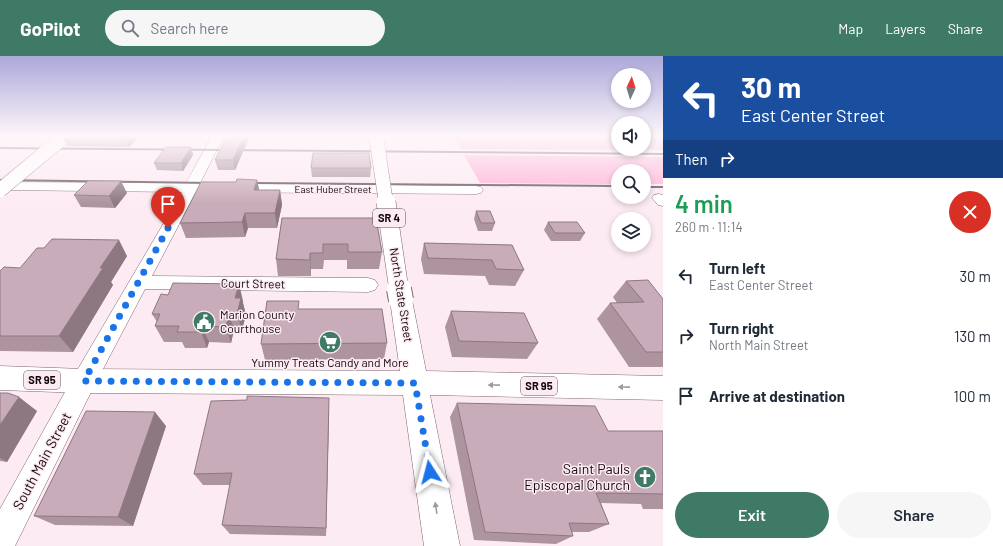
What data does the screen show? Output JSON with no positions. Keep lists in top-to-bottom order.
{
  "streets": {
    "main road": ["SR 4", "North State Street", "SR 95"],
    "street": ["East Huber Street", "Court Street", "South Main Street"]
  },
  "crossings": [
    ["East Huber Street", "South Main Street"],
    ["SR 4", "North State Street"],
    ["SR 4", "SR 95"],
    ["Court Street", "South Main Street"],
    ["North State Street", "SR 95"],
    ["SR 95", "South Main Street"]
  ],
  "places": {
    "public building": ["Marion County Courthouse"],
    "supermarket": ["Yummy Treats Candy and More"],
    "church": ["Saint Pauls Episcopal Church"]
  },
  "north": "top",
  "page": {
    "header": "GoPilot",
    "search": "Search here",
    "nav": ["Map", "Layers", "Share"],
    "turn": ["30 m", "East Center Street"],
    "then": "Then",
    "heading": ["4 min", "260 m · 11:14"],
    "list": [
      {
        "name": "Turn left",
        "note": "East Center Street",
        "value": "30 m"
      },
      {
        "name": "Turn right",
        "note": "North Main Street",
        "value": "130 m"
      },
      {
        "name": "Arrive at destination",
        "value": "100 m"
      }
    ],
    "buttons": ["Exit", "Share"]
  }
}
